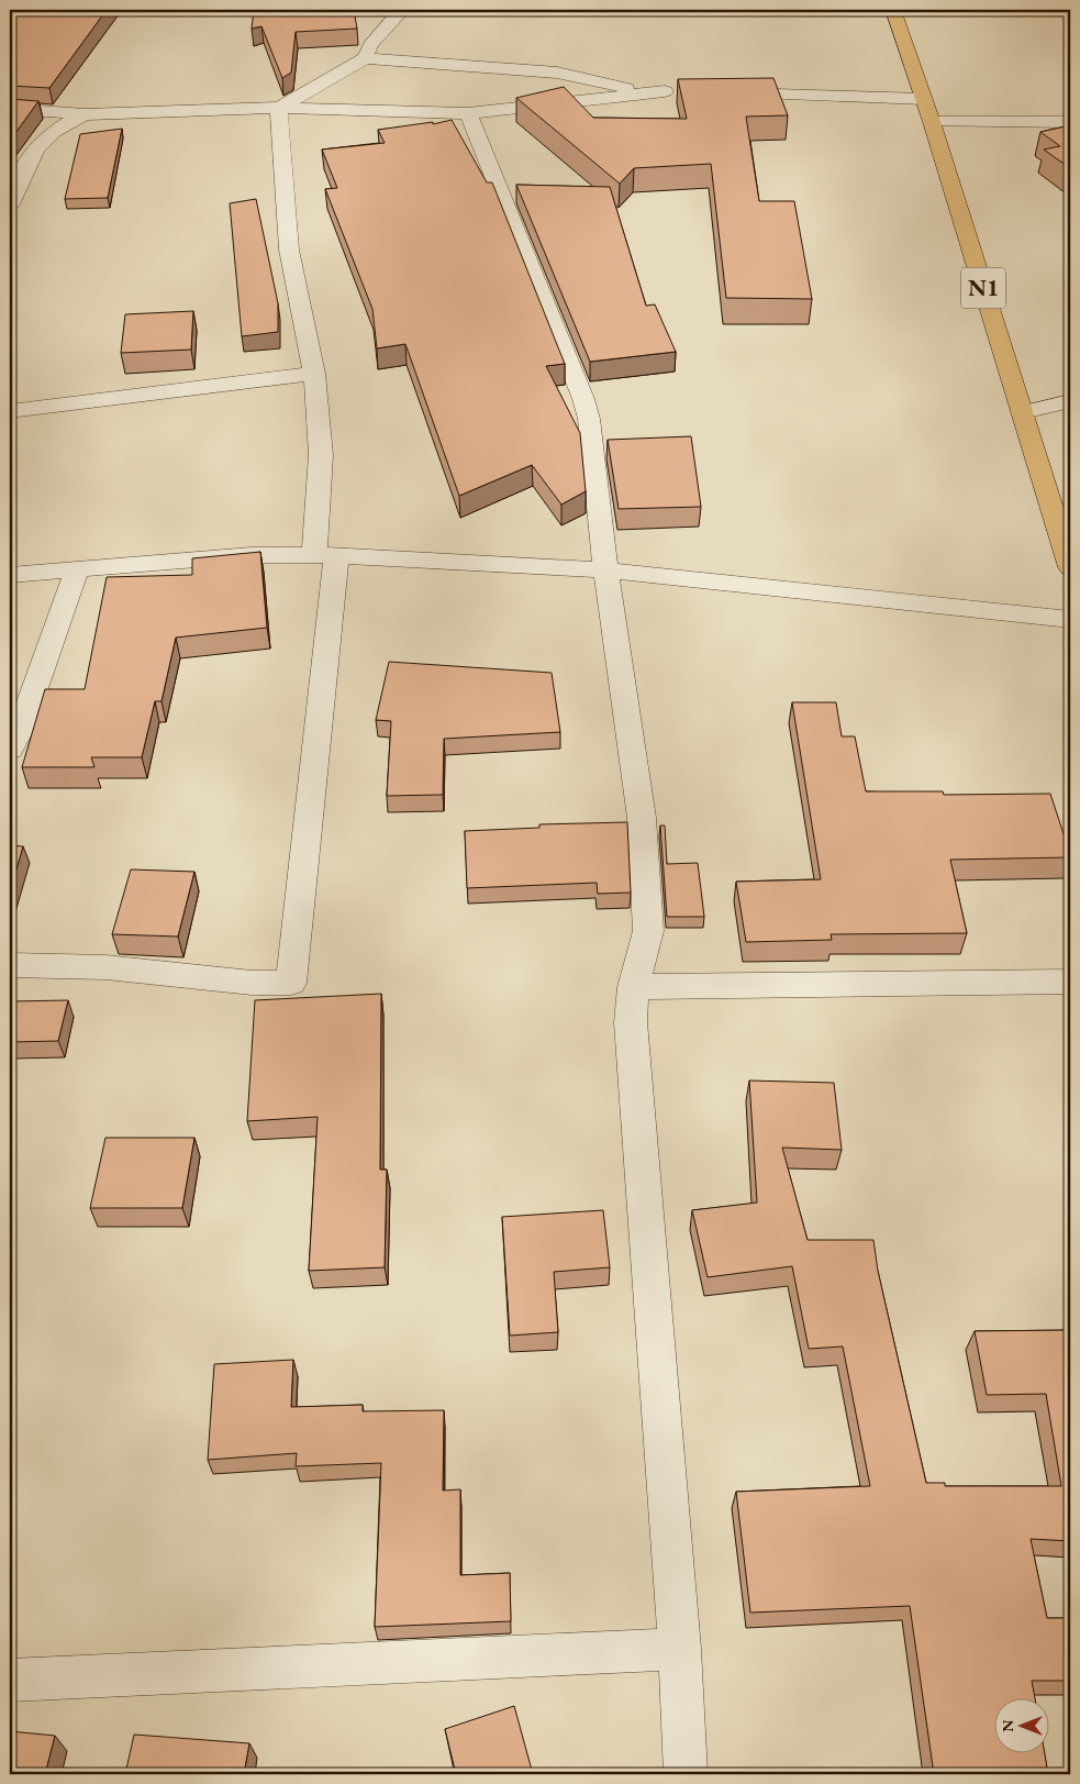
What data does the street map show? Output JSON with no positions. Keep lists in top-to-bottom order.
{
  "streets": {
    "highway": ["N1"]
  },
  "north": "left"
}
